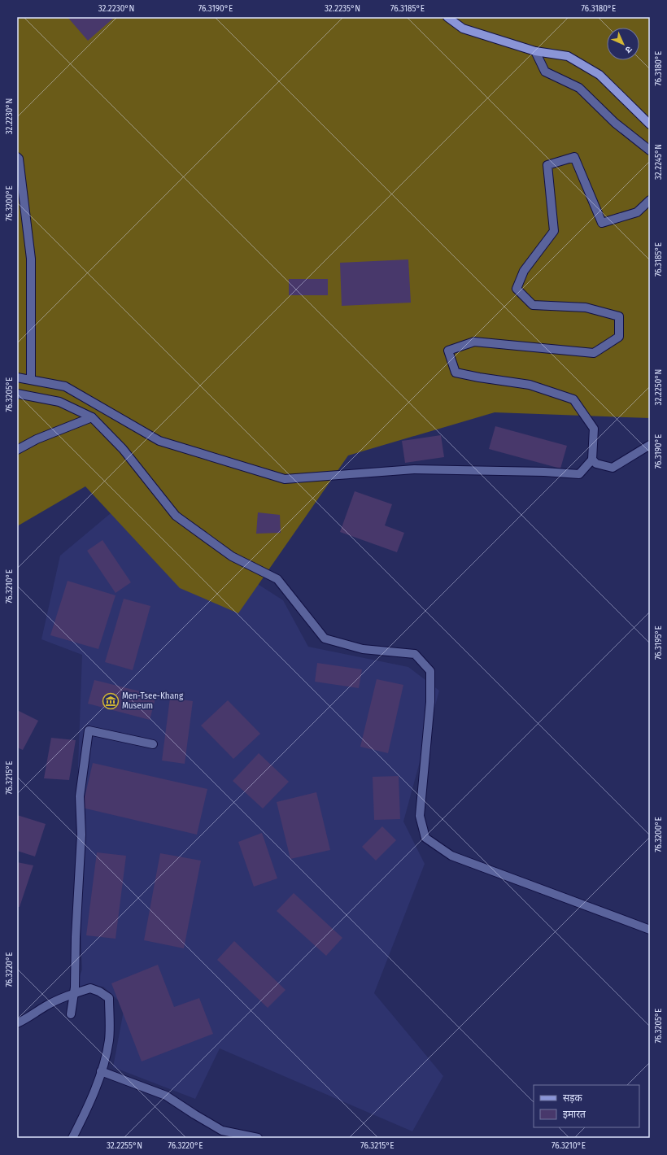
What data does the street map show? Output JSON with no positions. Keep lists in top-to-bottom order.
{
  "places": {
    "museum": ["Men-Tsee-Khang Museum"]
  },
  "legend": ["सड़क", "इमारत"],
  "north": "bottom right",
  "coordinates": [
    "32.2230°N",
    "76.3190°E",
    "32.2235°N",
    "76.3185°E",
    "76.3180°E",
    "32.2245°N",
    "76.3200°E",
    "32.2250°N",
    "76.3205°E",
    "76.3210°E",
    "76.3195°E",
    "76.3215°E",
    "76.3220°E",
    "32.2255°N"
  ]
}
